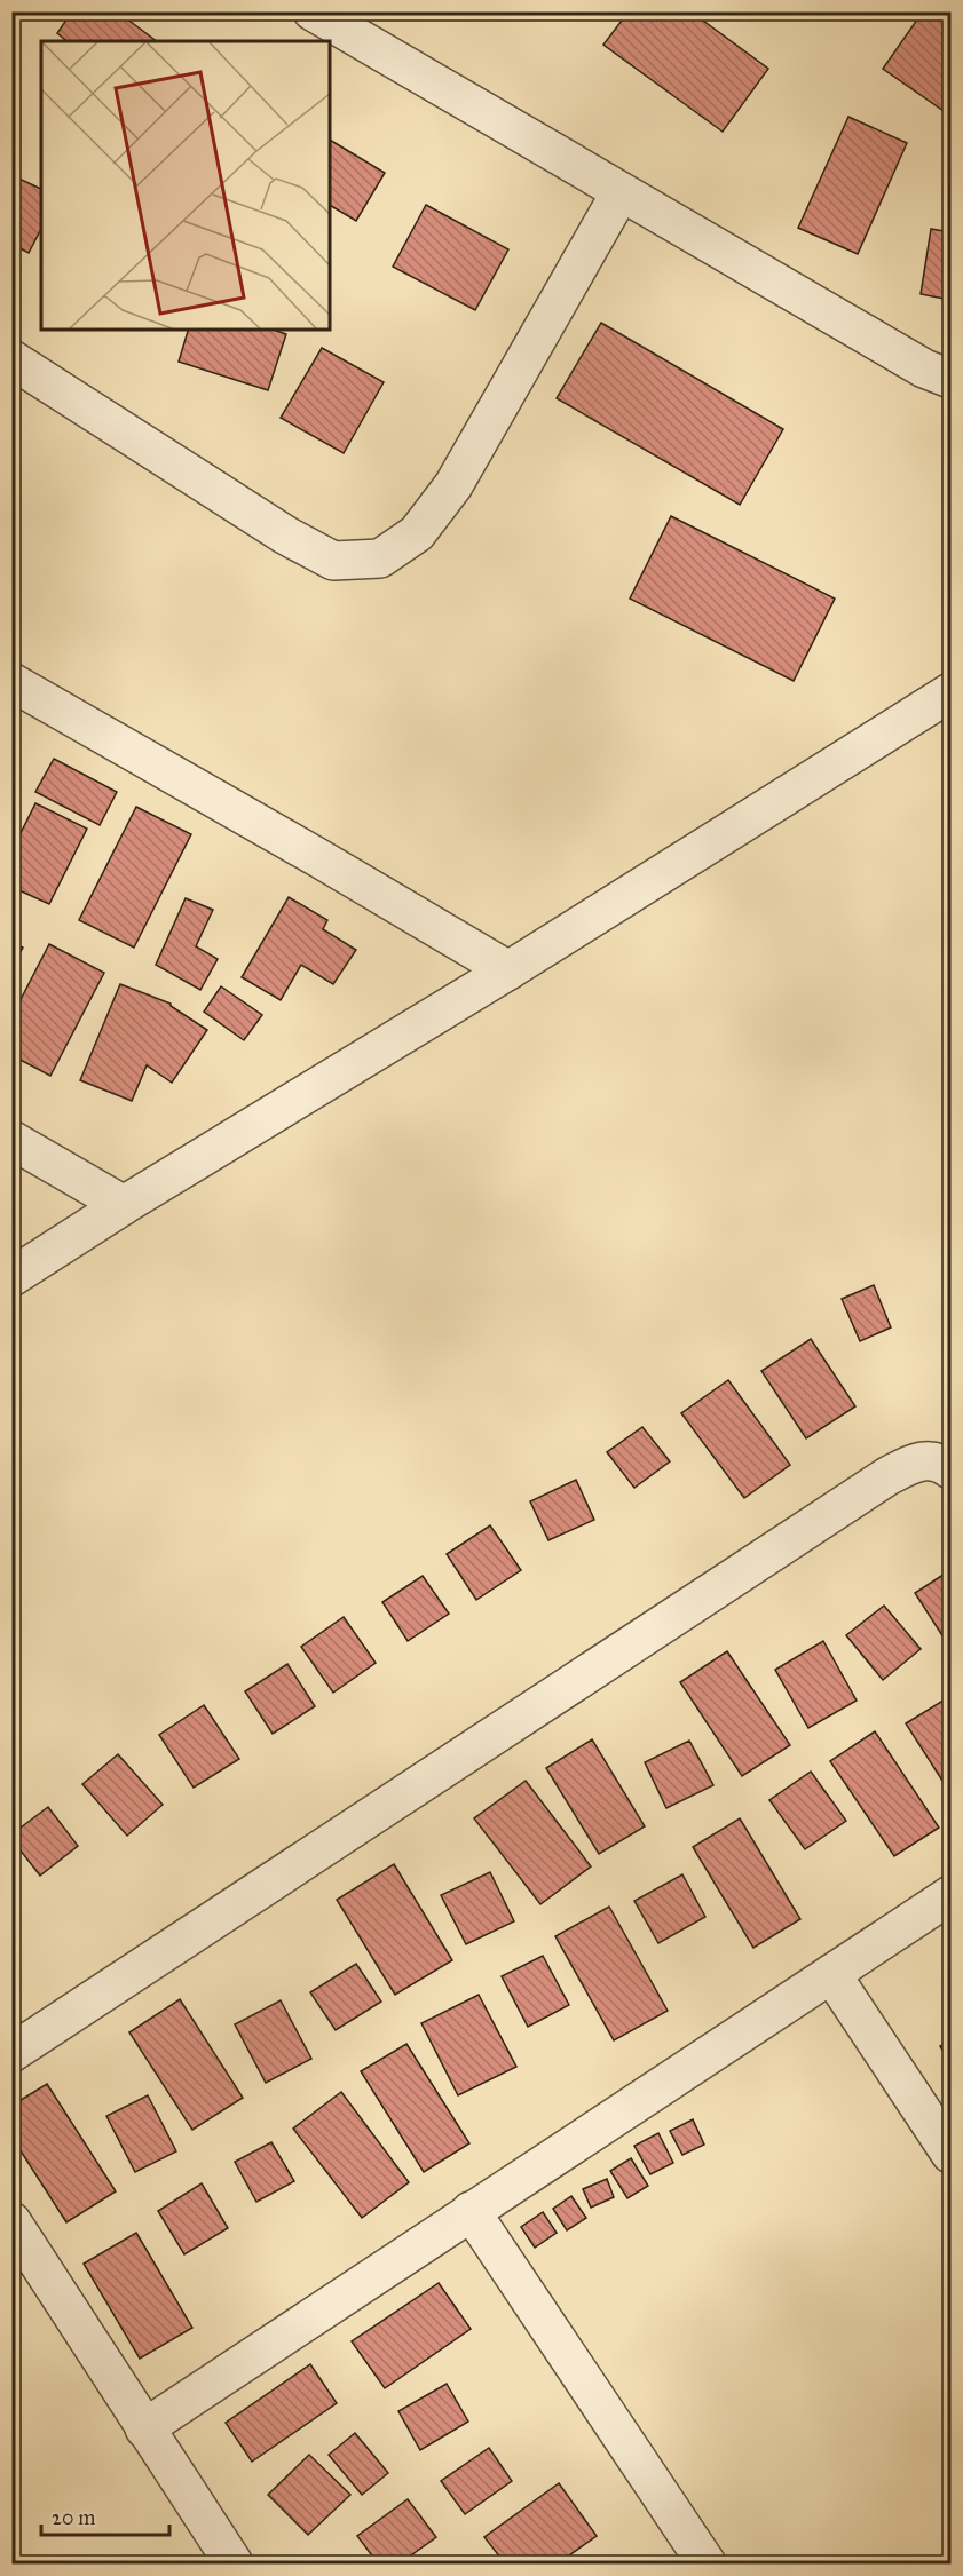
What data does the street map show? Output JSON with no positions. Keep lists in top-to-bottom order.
{
  "scale_bar": "20 m"
}
